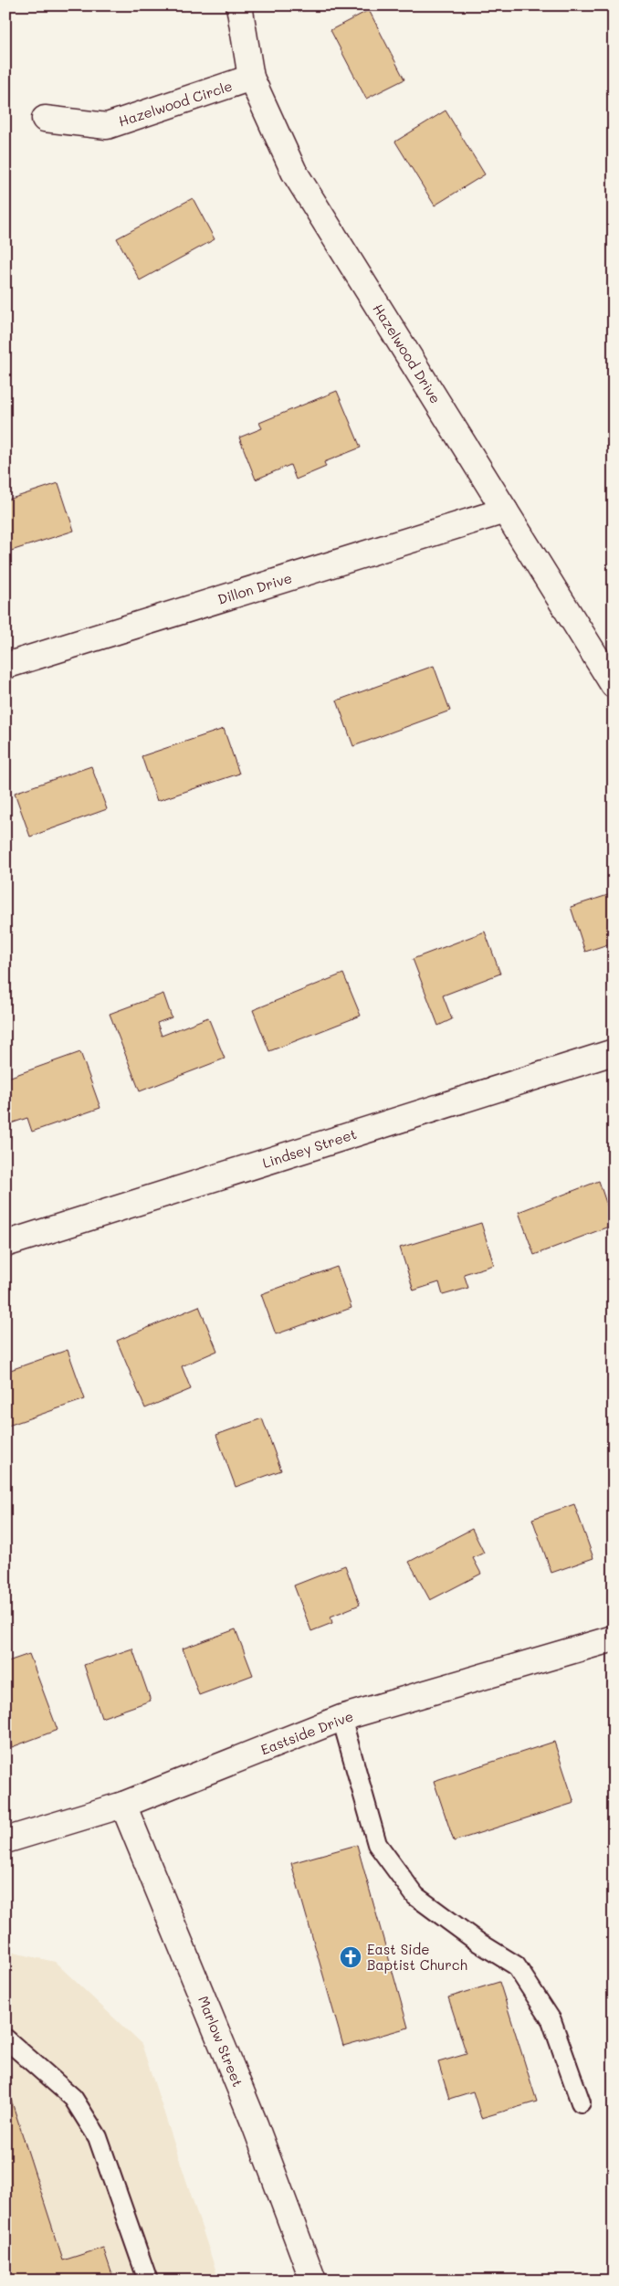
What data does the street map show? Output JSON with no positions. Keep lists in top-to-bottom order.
{
  "streets": {
    "street": [
      "Hazelwood Circle",
      "Hazelwood Drive",
      "Dillon Drive",
      "Lindsey Street",
      "Eastside Drive",
      "Marlow Street"
    ]
  },
  "crossings": [
    ["Hazelwood Circle", "Hazelwood Drive"],
    ["Hazelwood Drive", "Dillon Drive"],
    ["Eastside Drive", "Marlow Street"]
  ],
  "places": {
    "church": ["East Side Baptist Church"]
  }
}
